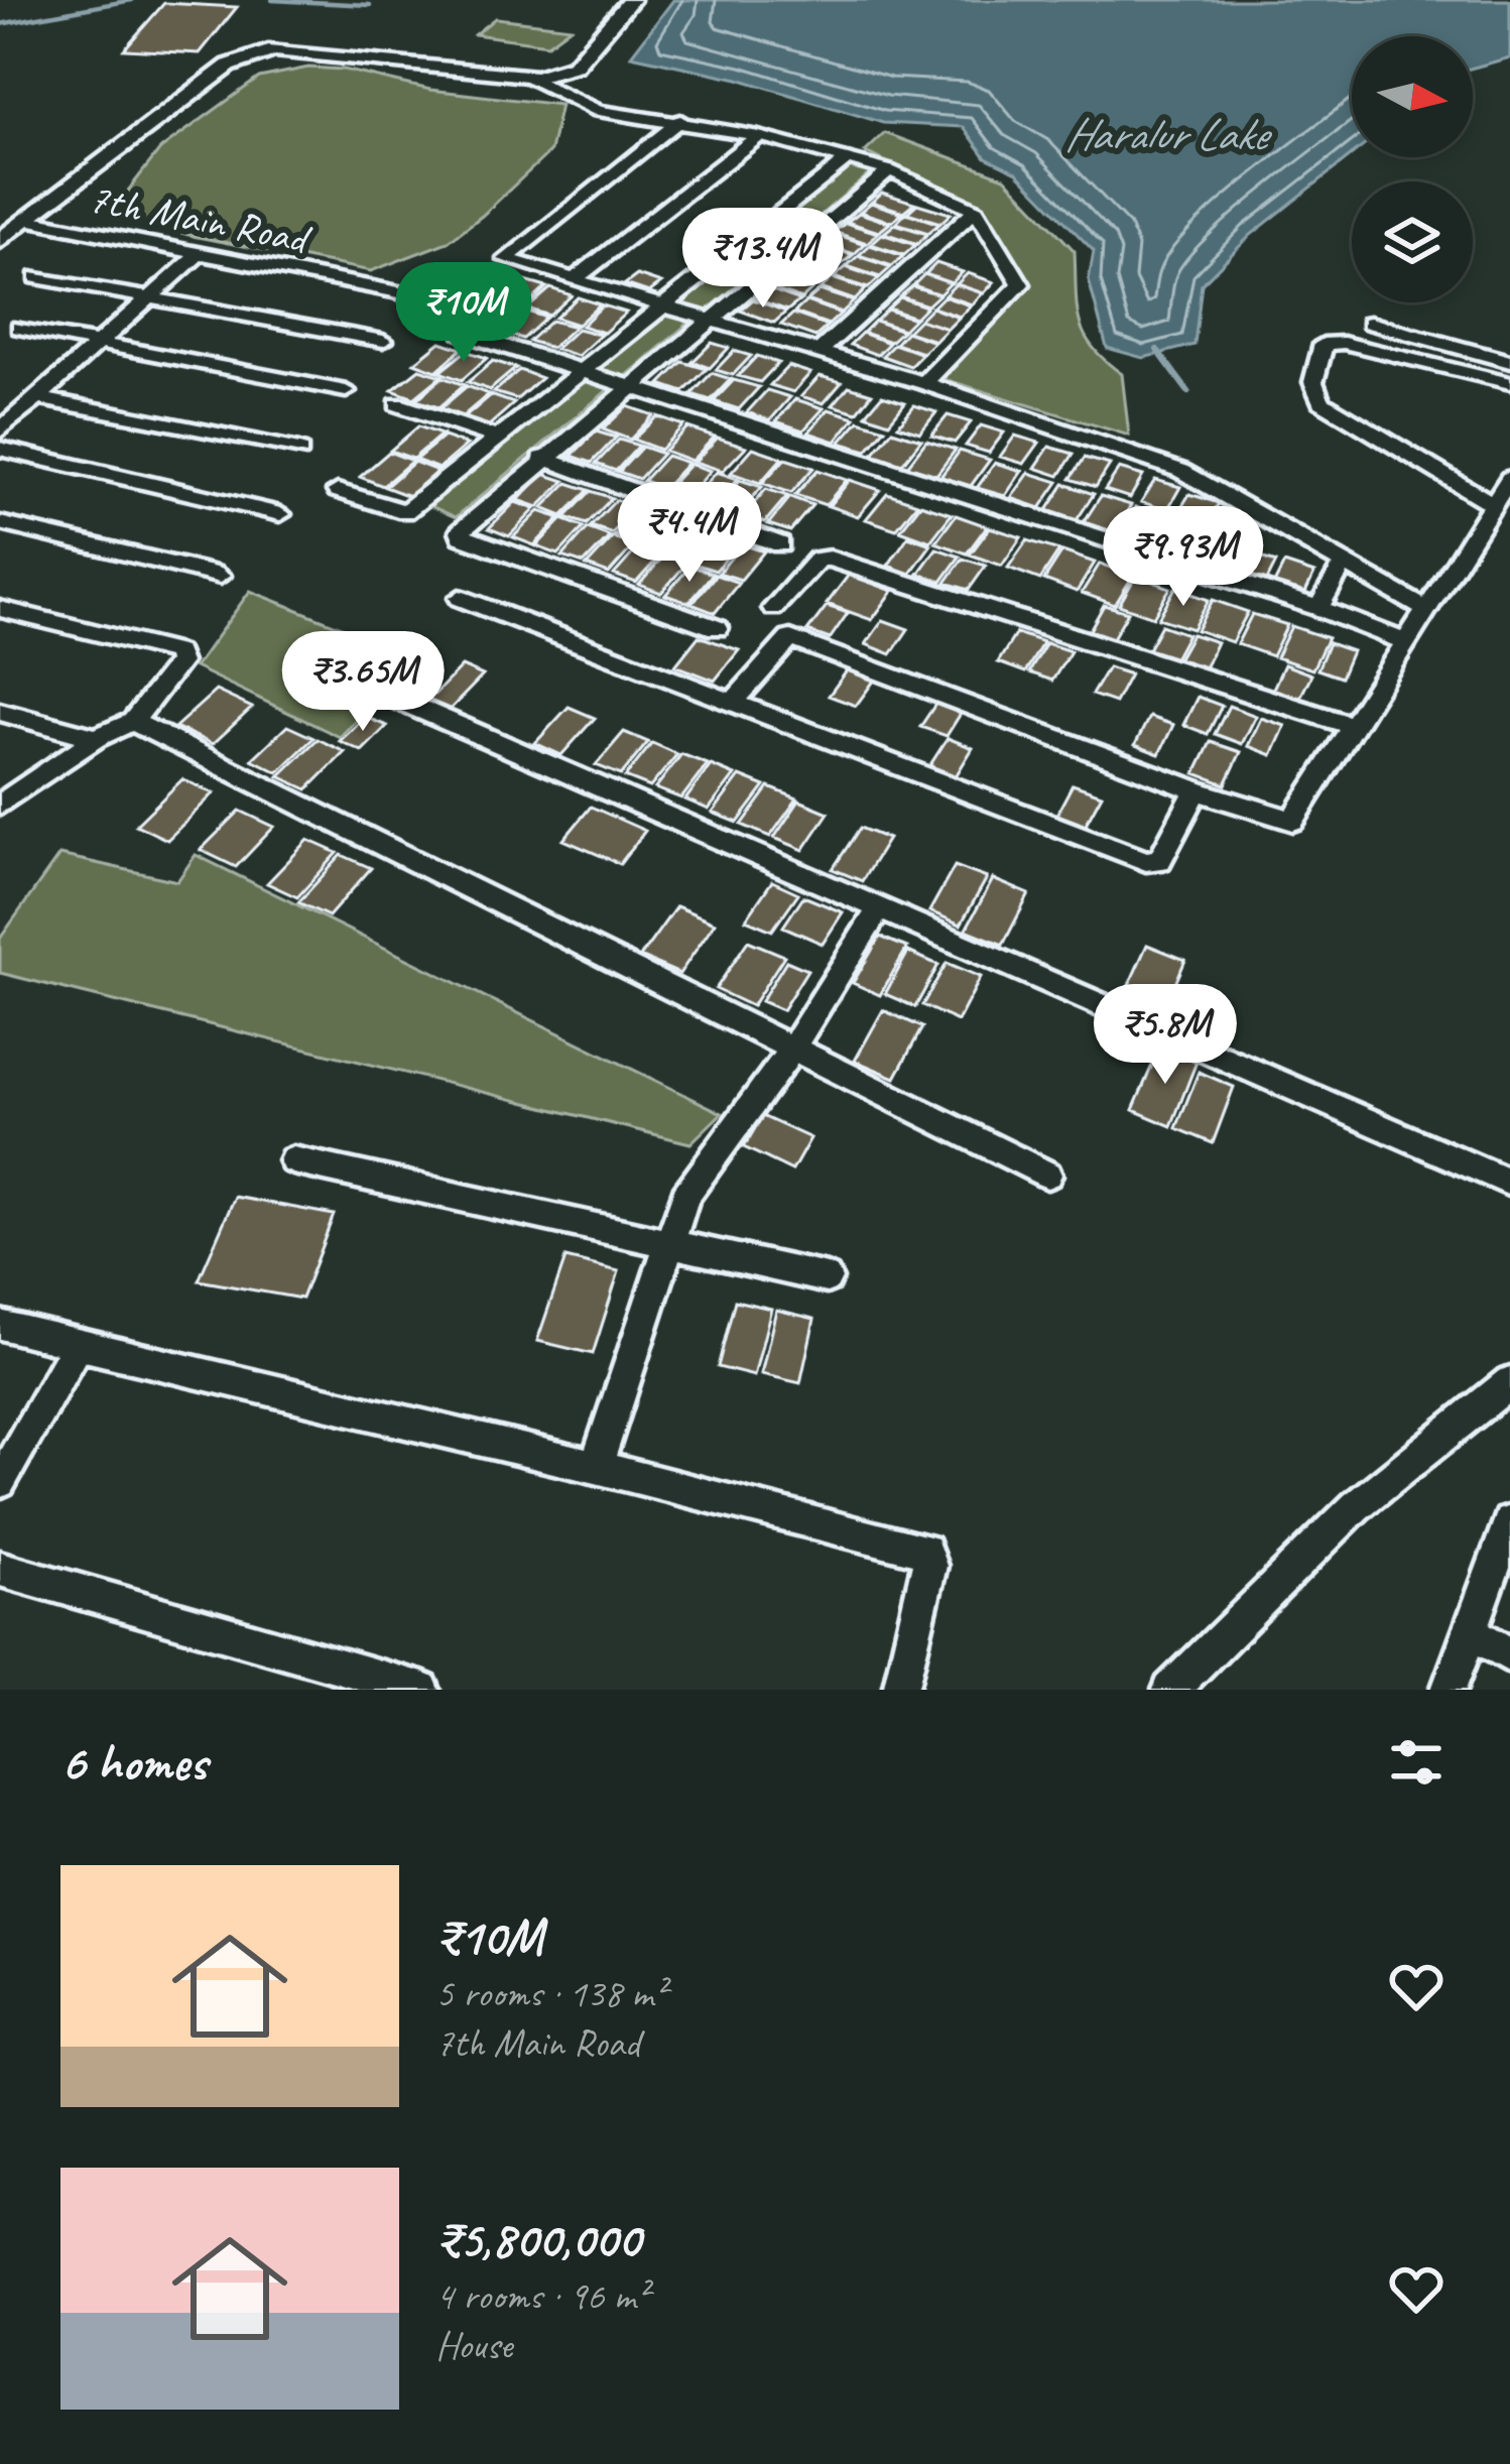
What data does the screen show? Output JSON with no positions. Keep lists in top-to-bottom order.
{
  "streets": {
    "street": ["7th Main Road"]
  },
  "water": ["Haralur Lake"],
  "north": "right",
  "page": {
    "price": [
      "₹13.4M",
      "₹10M",
      "₹4.4M",
      "₹9.93M",
      "₹3.65M",
      "₹5.8M"
    ],
    "heading": "6 homes",
    "list": [
      {
        "name": "₹10M",
        "note": "5 rooms · 138 m² · 7th Main Road"
      },
      {
        "name": "₹5,800,000",
        "note": "4 rooms · 96 m² · House"
      }
    ]
  }
}
